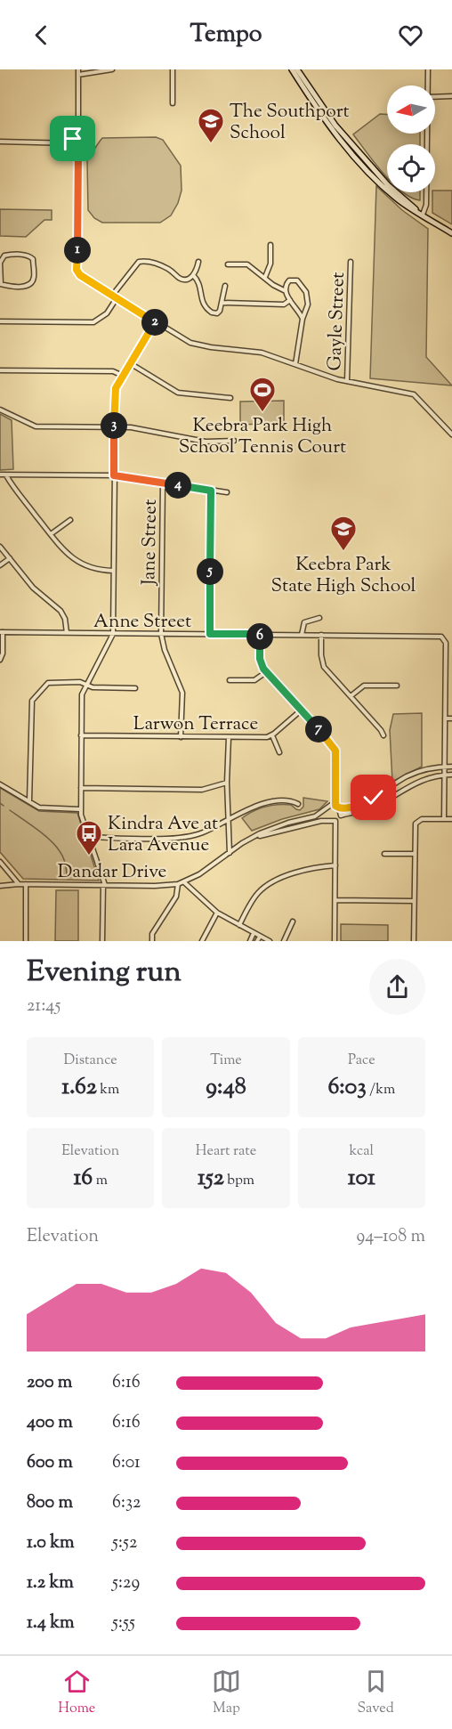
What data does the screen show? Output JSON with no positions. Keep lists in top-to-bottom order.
{
  "streets": {
    "street": [
      "Gayle Street",
      "Jane Street",
      "Anne Street",
      "Larwon Terrace",
      "Dandar Drive"
    ]
  },
  "crossings": [
    ["Jane Street", "Anne Street"],
    ["Jane Street", "Larwon Terrace"]
  ],
  "places": {
    "school or university": ["The Southport School", "Keebra Park State High School"],
    "sports": ["Keebra Park High School Tennis Court"],
    "bus stop": ["Kindra Ave at Lara Avenue"]
  },
  "north": "left",
  "page": {
    "header": "Tempo",
    "pins": [
      "1",
      "2",
      "3",
      "4",
      "5",
      "6",
      "7"
    ],
    "heading": ["Evening run", "21:45"],
    "stats": [
      ["Distance", "1.62 km"],
      ["Time", "9:48"],
      ["Pace", "6:03 /km"],
      ["Elevation", "16 m"],
      ["Heart rate", "152 bpm"],
      ["kcal", "101"]
    ],
    "chart": ["Elevation", "94–108 m"],
    "list": [
      {
        "name": "200 m",
        "note": "6:16"
      },
      {
        "name": "400 m",
        "note": "6:16"
      },
      {
        "name": "600 m",
        "note": "6:01"
      },
      {
        "name": "800 m",
        "note": "6:32"
      },
      {
        "name": "1.0 km",
        "note": "5:52"
      },
      {
        "name": "1.2 km",
        "note": "5:29"
      },
      {
        "name": "1.4 km",
        "note": "5:55"
      }
    ],
    "tabs": ["Home", "Map", "Saved"]
  }
}
